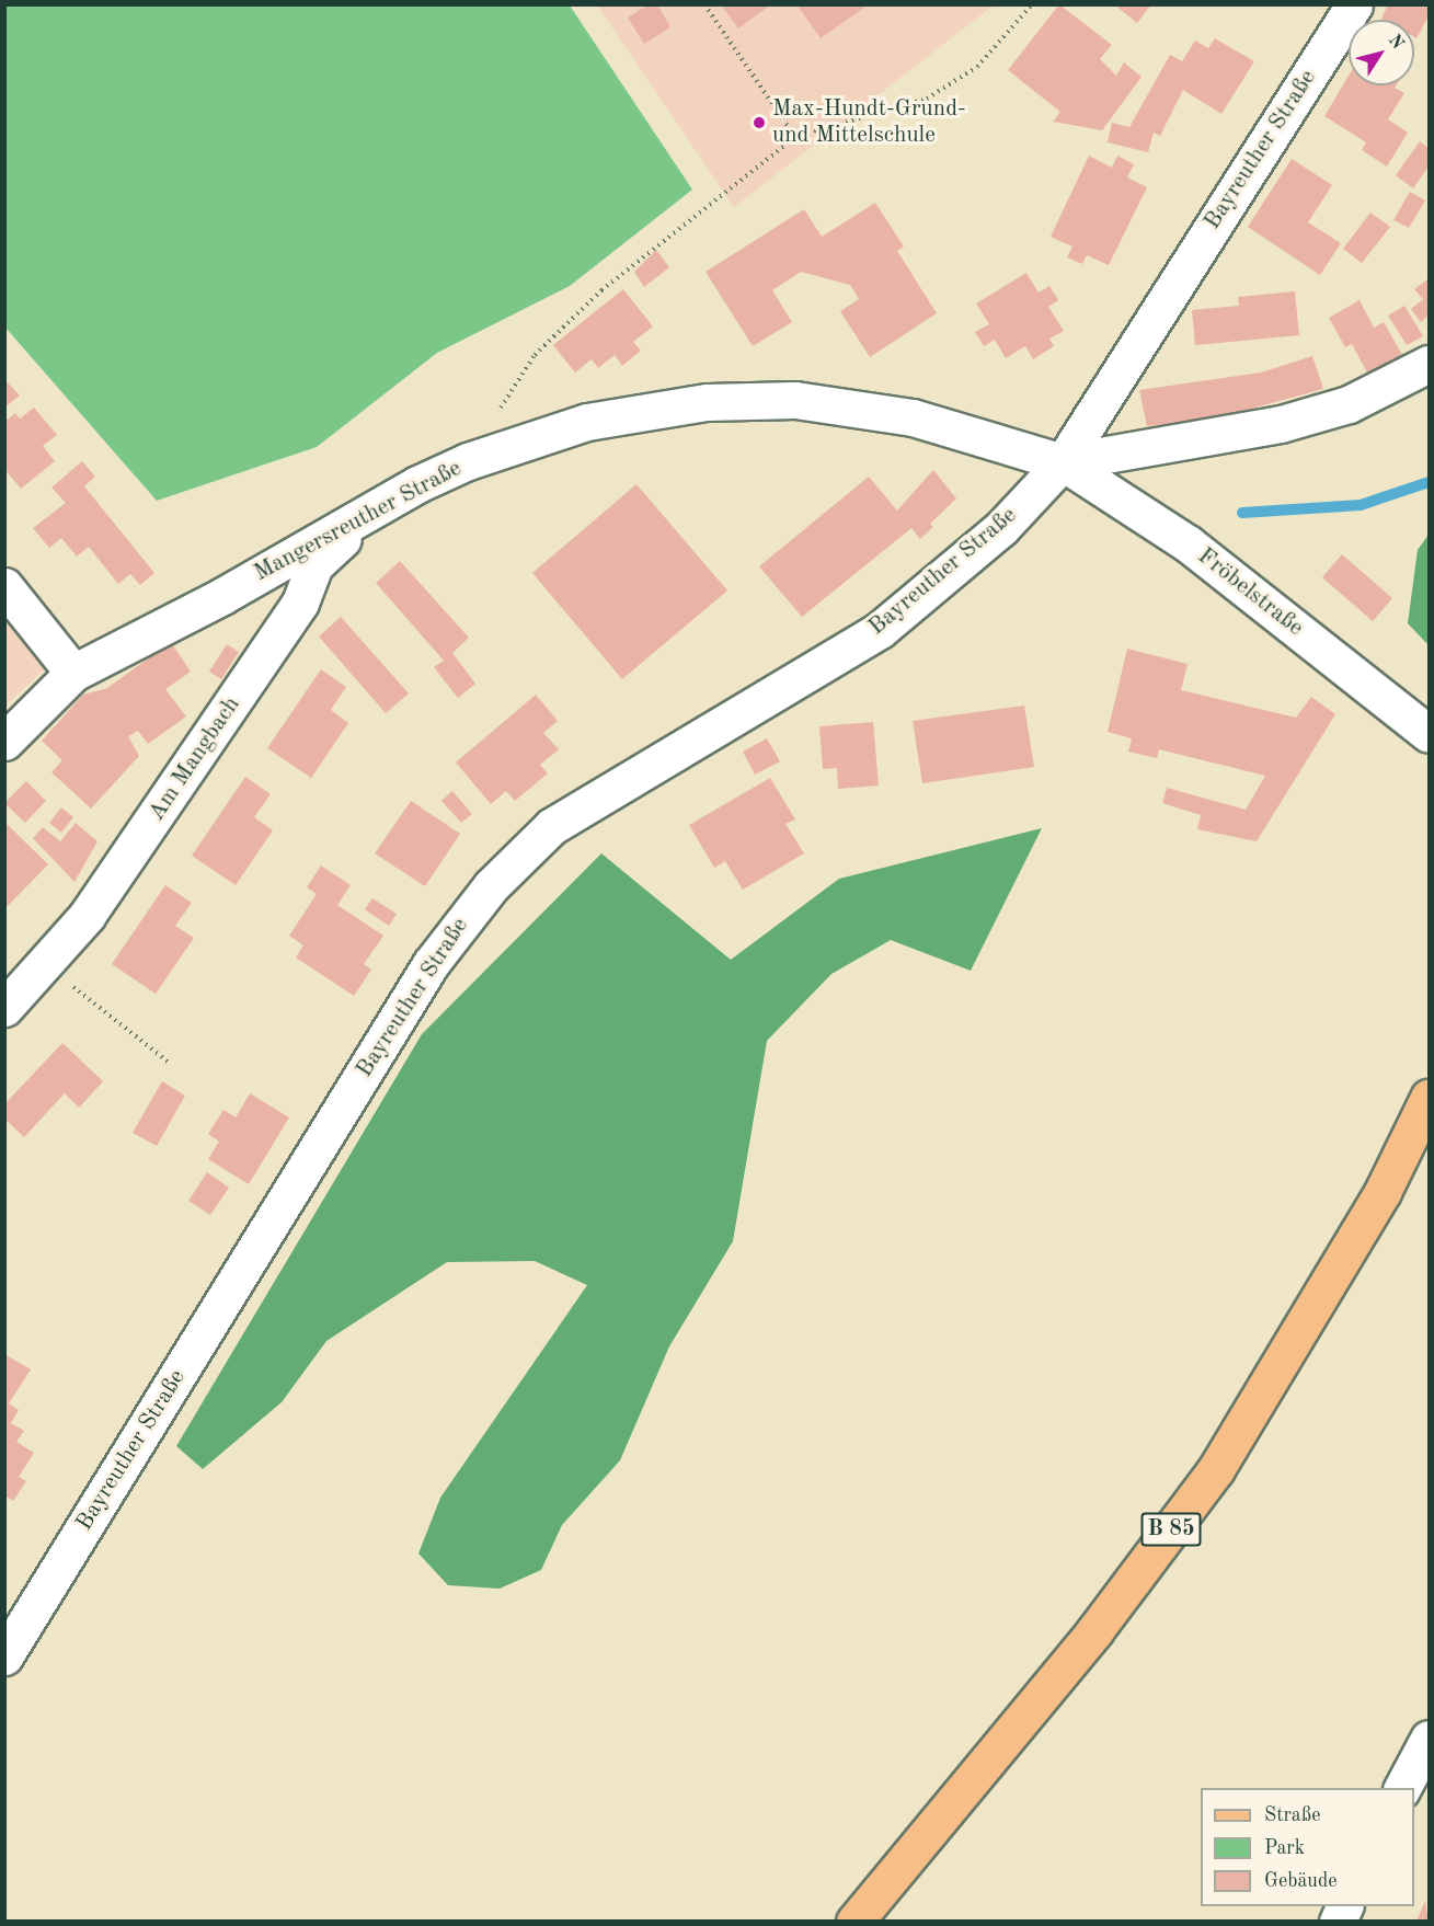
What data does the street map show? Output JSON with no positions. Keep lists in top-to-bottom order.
{
  "streets": {
    "main road": ["B 85"],
    "street": [
      "Bayreuther Straße",
      "Mangersreuther Straße",
      "Fröbelstraße",
      "Am Mangbach"
    ]
  },
  "crossings": [
    ["Bayreuther Straße", "Mangersreuther Straße"],
    ["Bayreuther Straße", "Fröbelstraße"],
    ["Mangersreuther Straße", "Fröbelstraße"],
    ["Mangersreuther Straße", "Am Mangbach"]
  ],
  "places": ["Max-Hundt-Grund- und Mittelschule"],
  "legend": ["Straße", "Park", "Gebäude"],
  "north": "top right"
}
